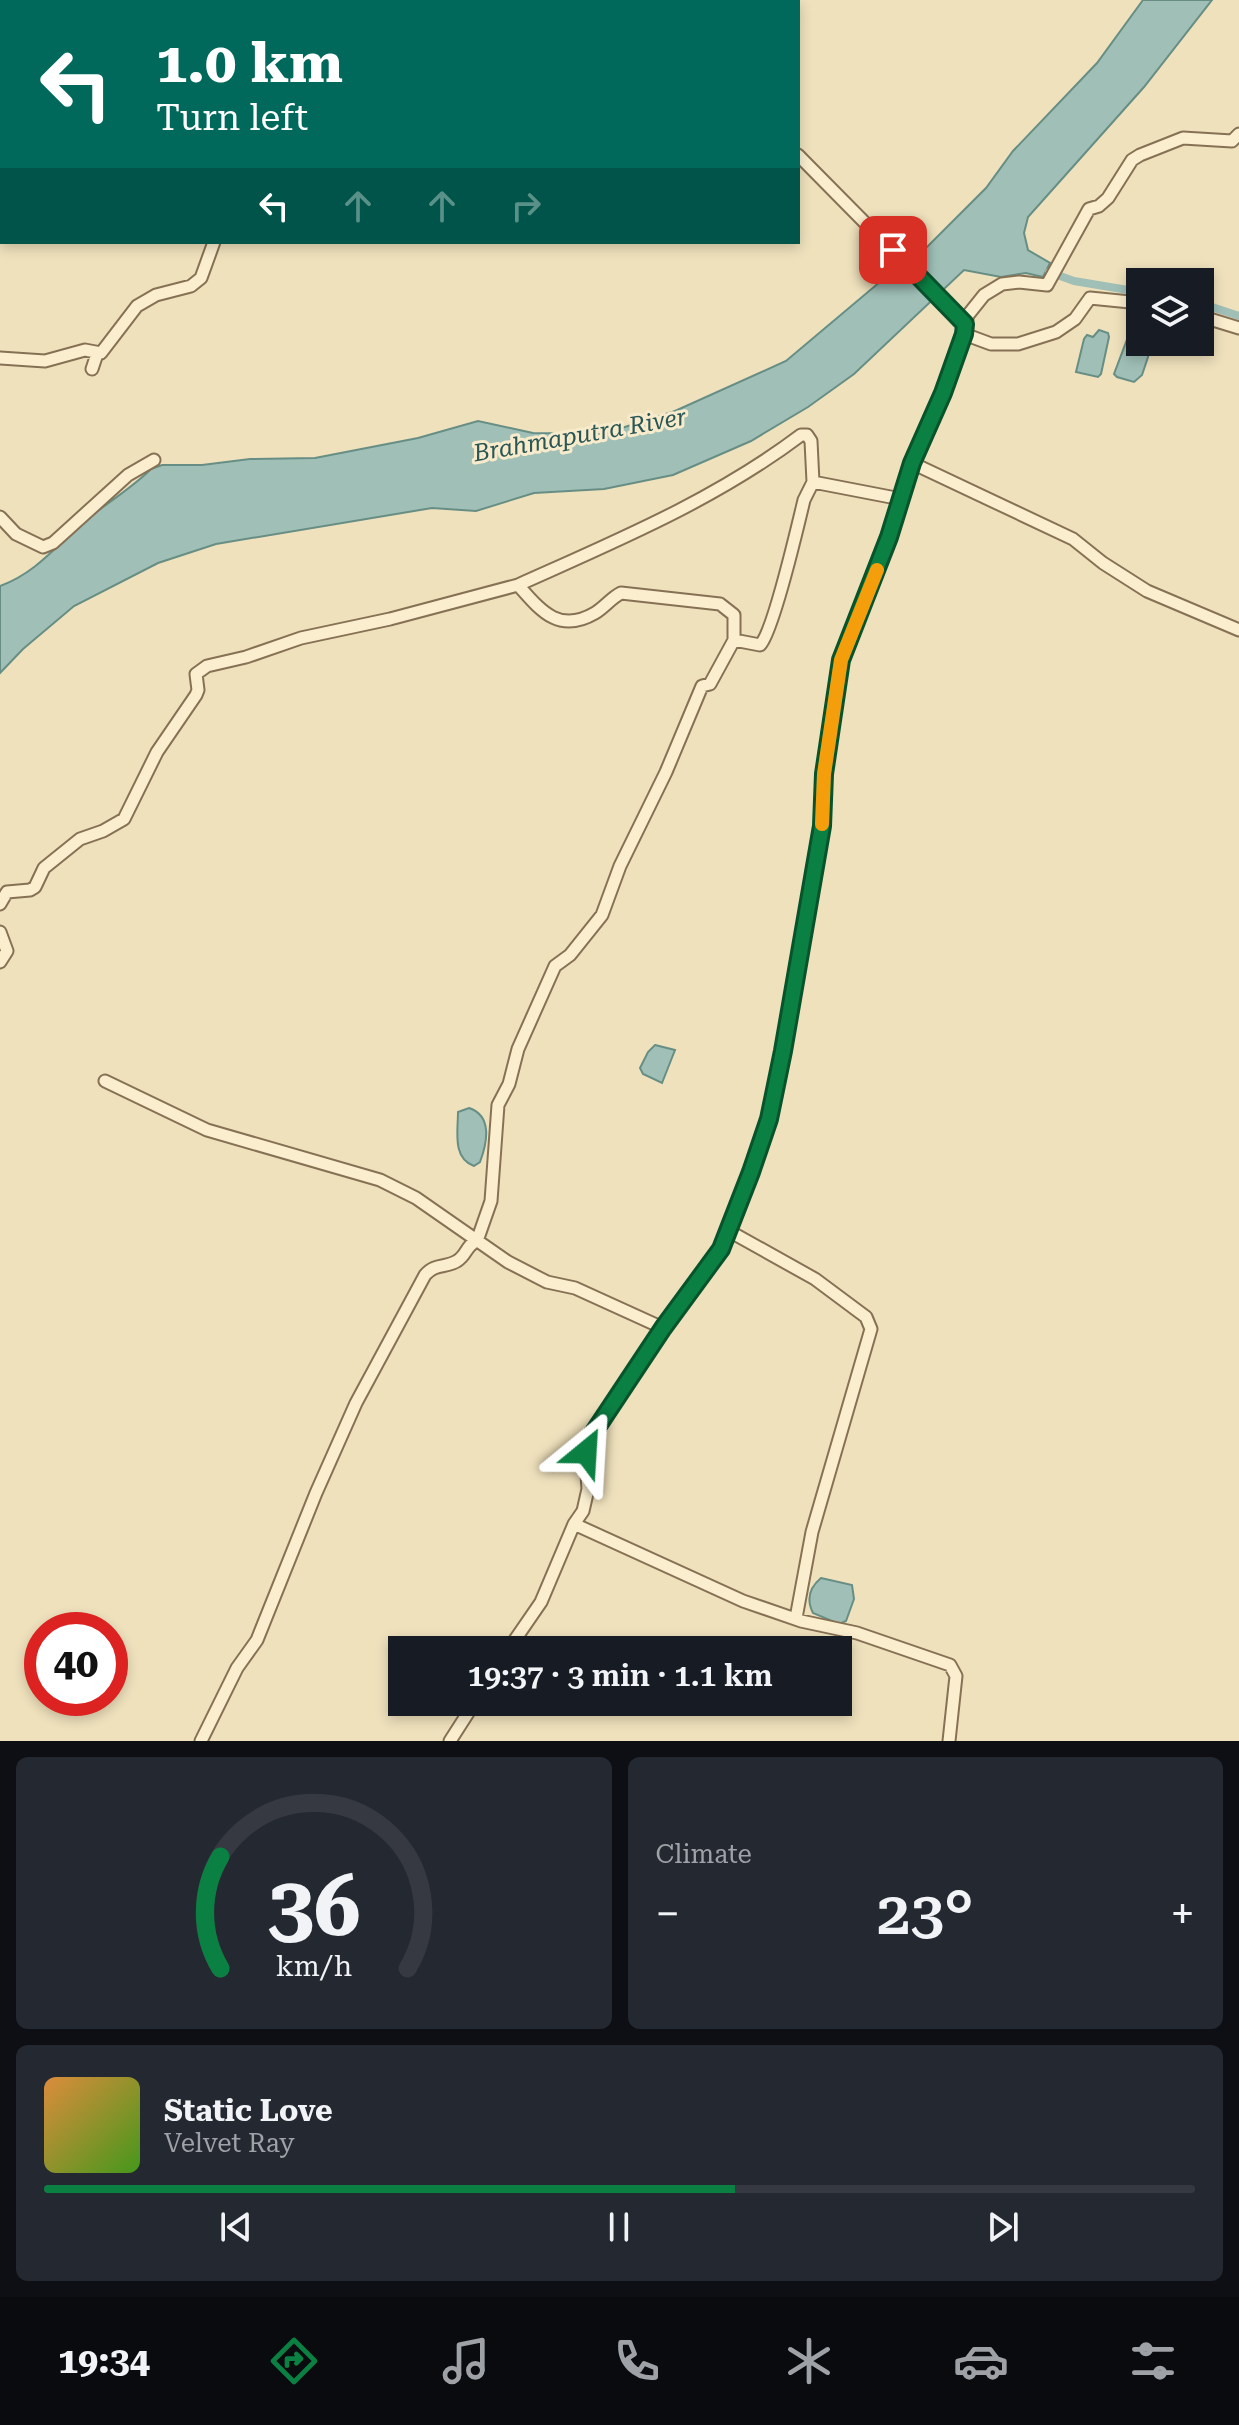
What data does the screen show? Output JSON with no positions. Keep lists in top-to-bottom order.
{
  "water": ["Brahmaputra River"],
  "page": {
    "turn": ["1.0 km", "Turn left"],
    "limit": "40",
    "trip": "19:37 · 3 min · 1.1 km",
    "tile": "Climate",
    "heat": ["−", "23°", "+"],
    "song": ["Static Love", "Velvet Ray"],
    "tabs": "19:34",
    "gauge": ["36", "km/h"]
  }
}
